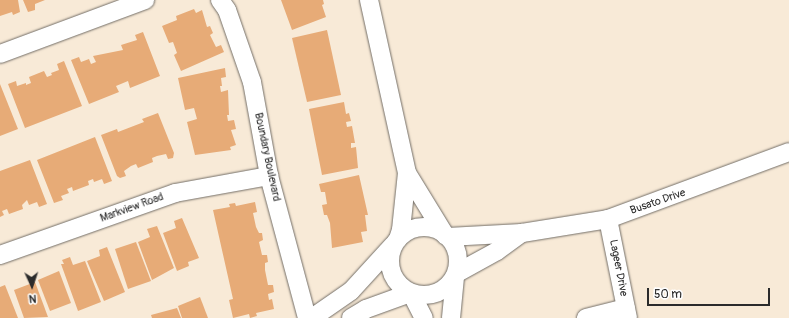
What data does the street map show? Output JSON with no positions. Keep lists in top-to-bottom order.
{
  "streets": {
    "street": [
      "Boundary Boulevard",
      "Busato Drive",
      "Markview Road",
      "Lageer Drive"
    ]
  },
  "crossings": [
    ["Boundary Boulevard", "Markview Road"],
    ["Busato Drive", "Lageer Drive"]
  ],
  "scale_bar": "50 m",
  "north": "bottom"
}
